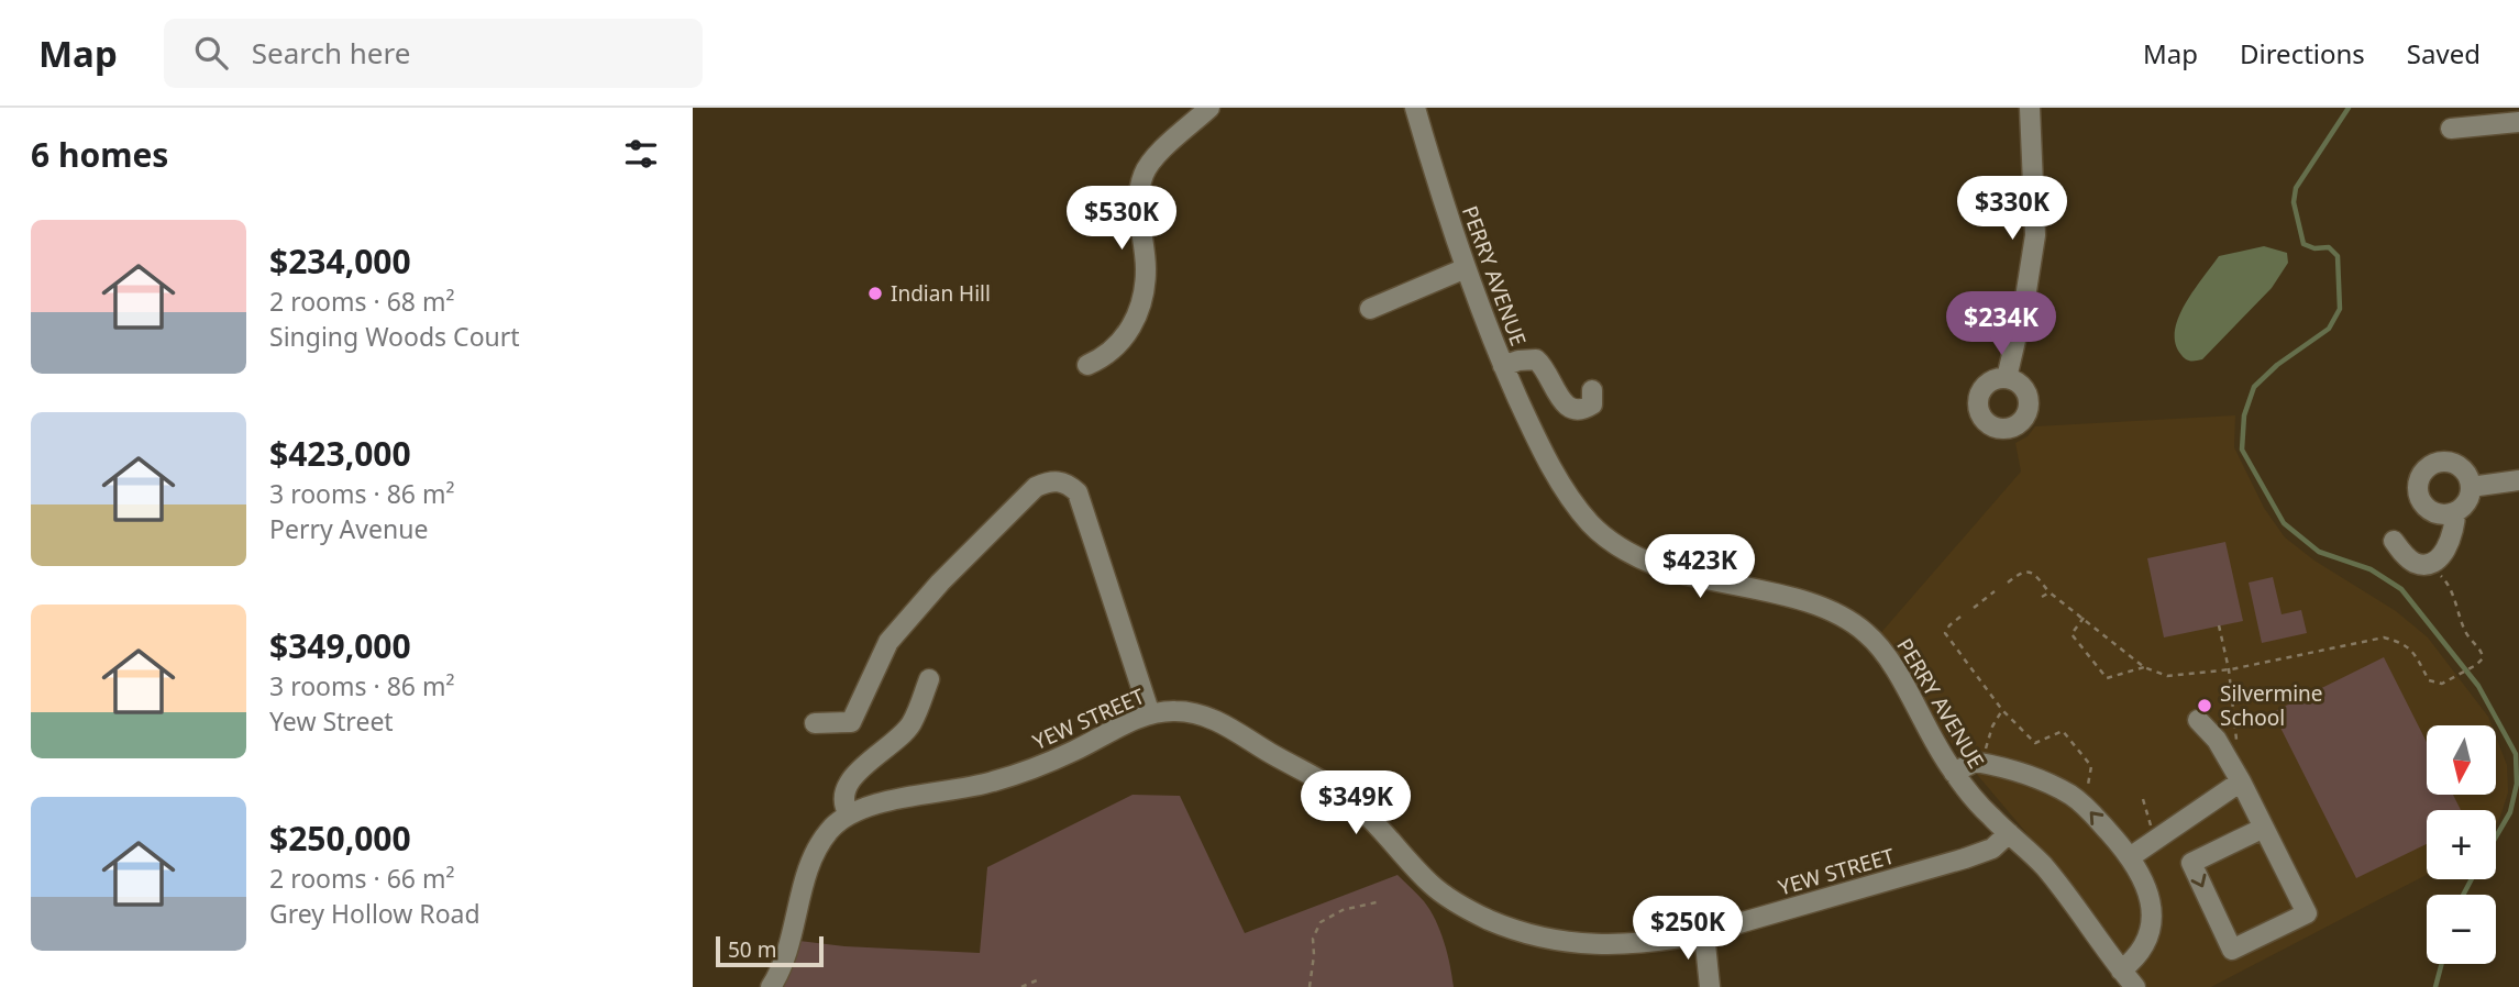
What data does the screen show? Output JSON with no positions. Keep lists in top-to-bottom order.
{
  "streets": {
    "street": ["PERRY AVENUE", "YEW STREET"]
  },
  "crossings": [
    ["PERRY AVENUE", "YEW STREET"]
  ],
  "places": ["Indian Hill", "Silvermine School"],
  "scale_bar": "50 m",
  "north": "bottom",
  "page": {
    "header": "Map",
    "search": "Search here",
    "nav": ["Map", "Directions", "Saved"],
    "heading": "6 homes",
    "price": [
      "$330K",
      "$530K",
      "$234K",
      "$423K",
      "$349K",
      "$250K"
    ],
    "list": [
      {
        "name": "$234,000",
        "note": "2 rooms · 68 m² · Singing Woods Court"
      },
      {
        "name": "$423,000",
        "note": "3 rooms · 86 m² · Perry Avenue"
      },
      {
        "name": "$349,000",
        "note": "3 rooms · 86 m² · Yew Street"
      },
      {
        "name": "$250,000",
        "note": "2 rooms · 66 m² · Grey Hollow Road"
      }
    ],
    "map_buttons": ["+", "−"],
    "scale": "50 m"
  }
}
